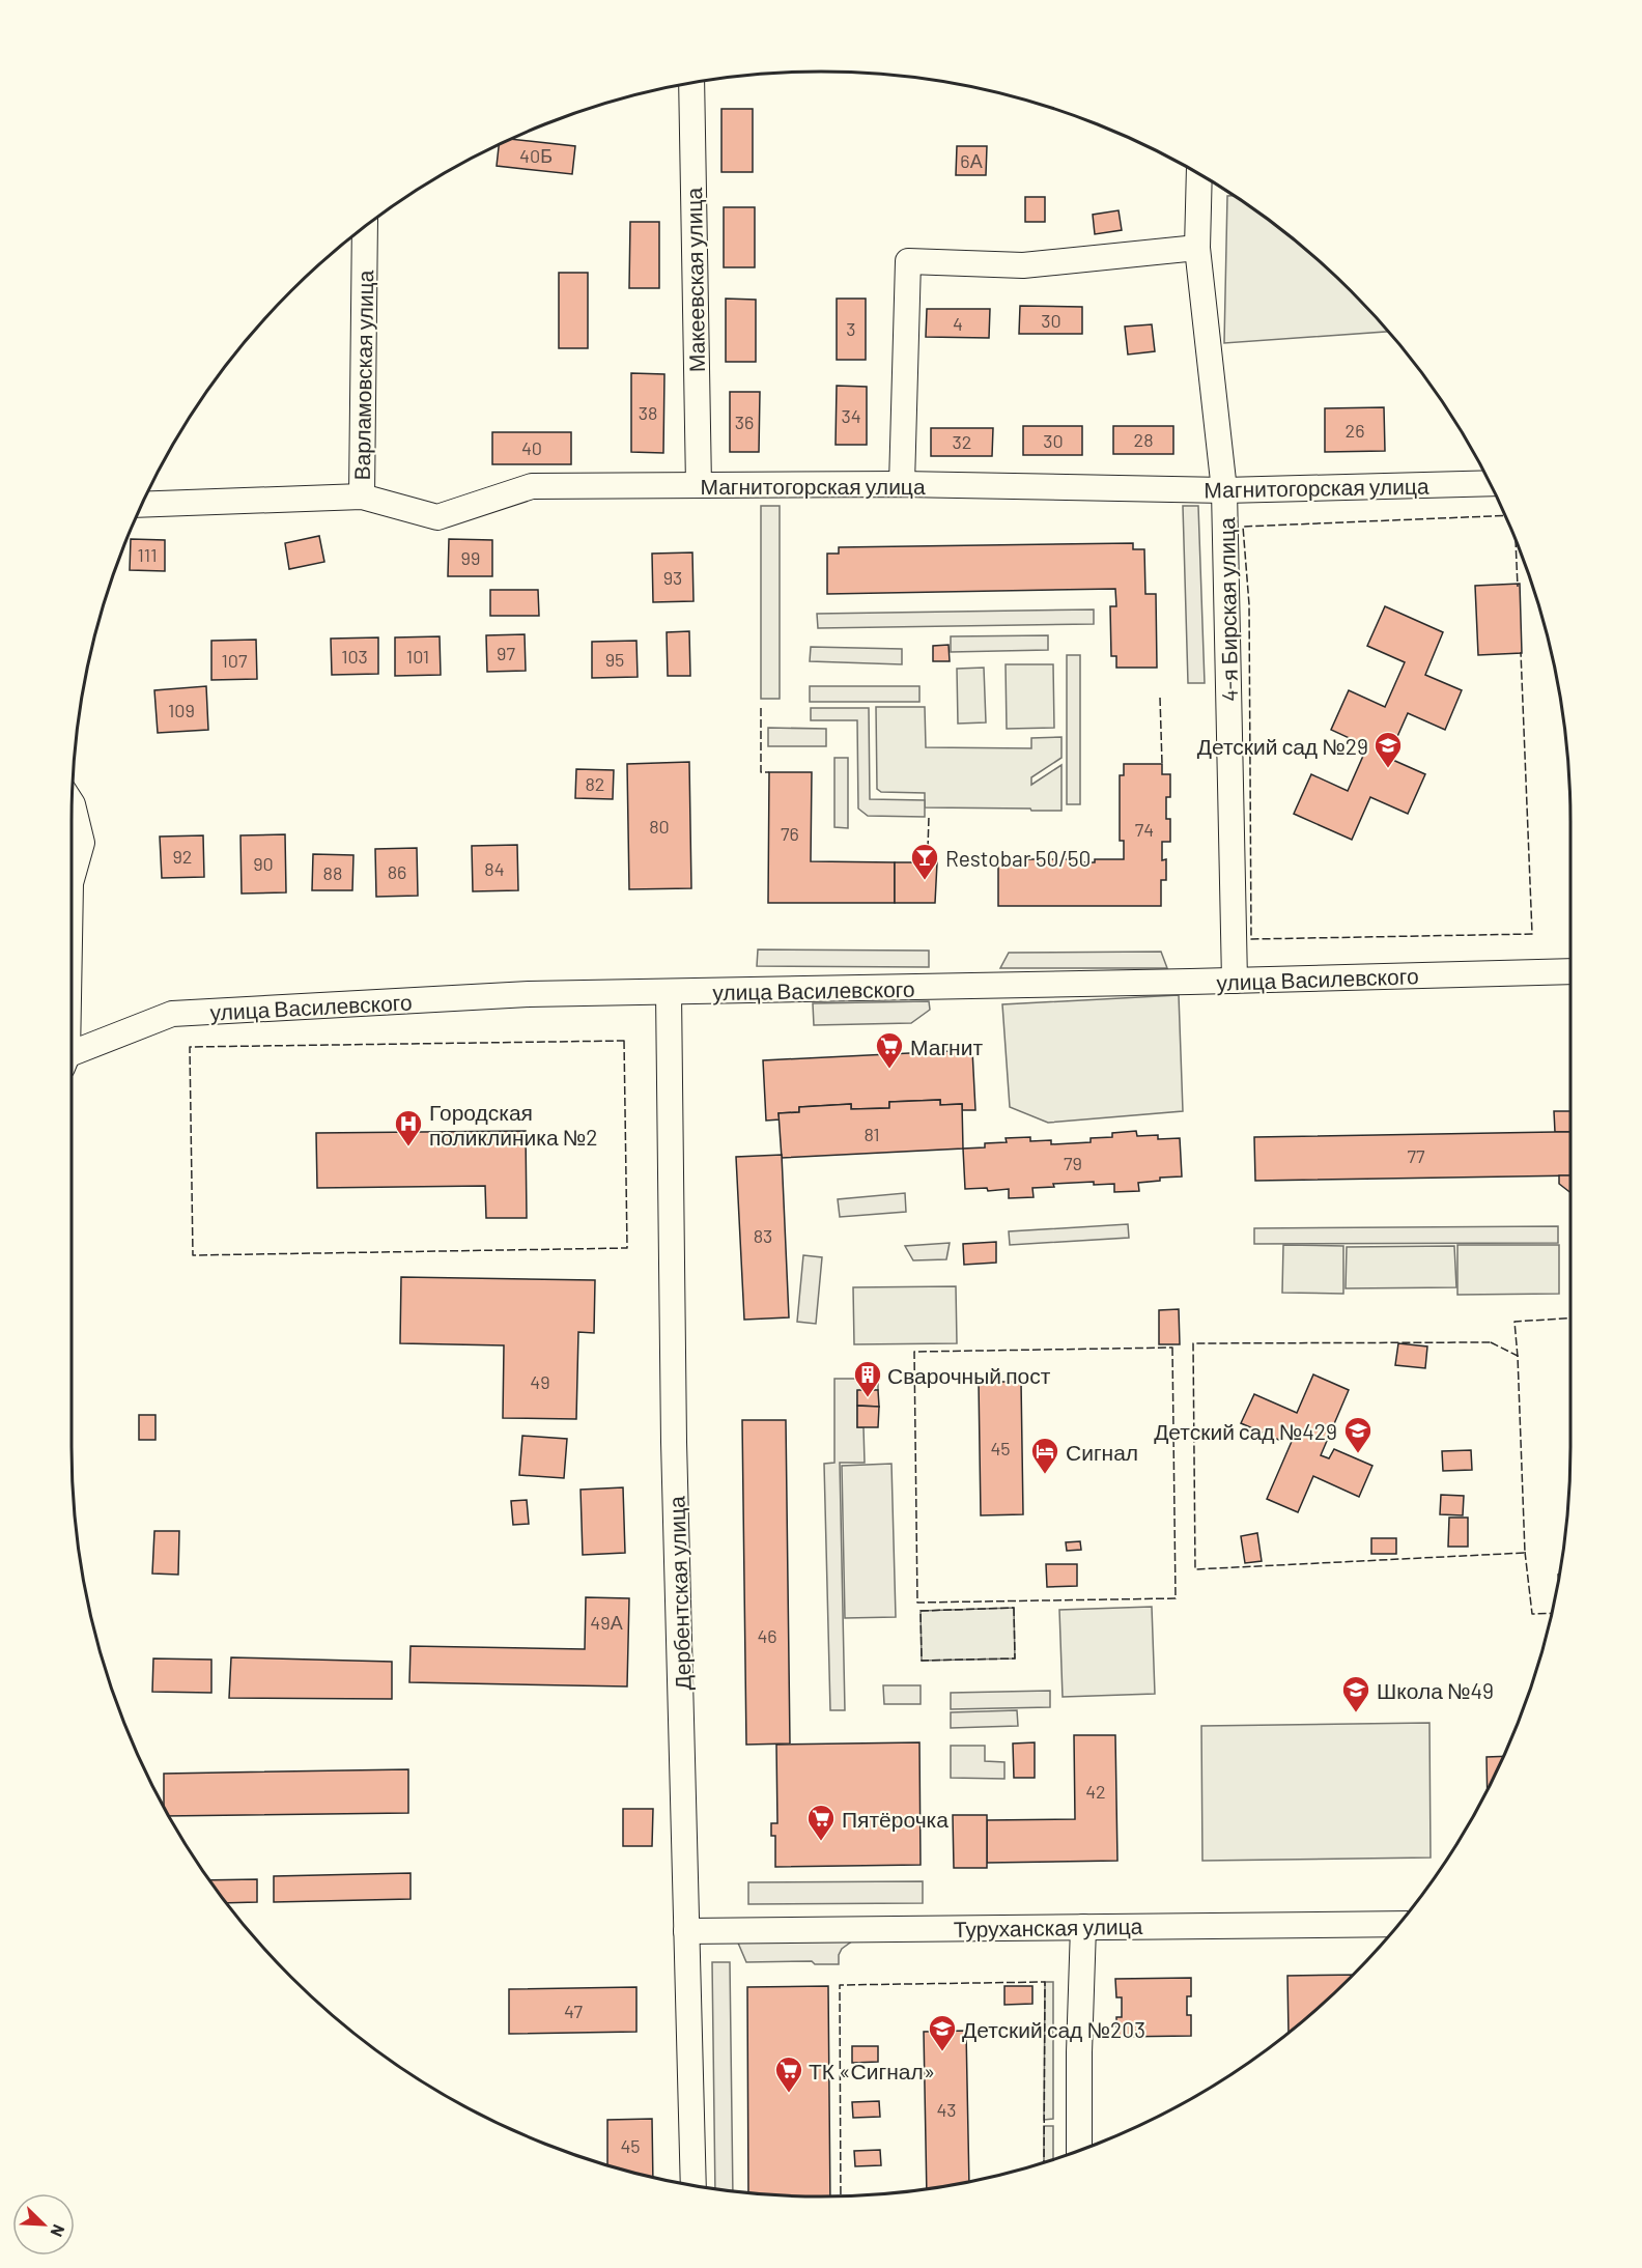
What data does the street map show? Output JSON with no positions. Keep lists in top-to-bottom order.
{
  "streets": {
    "street": [
      "Макеевская улица",
      "Варламовская улица",
      "Магнитогорская улица",
      "4-я Бирская улица",
      "улица Василевского",
      "Дербентская улица",
      "Туруханская улица"
    ]
  },
  "crossings": [
    ["Макеевская улица", "Магнитогорская улица"],
    ["Варламовская улица", "Магнитогорская улица"],
    ["Магнитогорская улица", "4-я Бирская улица"],
    ["4-я Бирская улица", "улица Василевского"],
    ["улица Василевского", "Дербентская улица"],
    ["Дербентская улица", "Туруханская улица"]
  ],
  "places": {
    "school or university": [
      "Детский сад №29",
      "Детский сад №429",
      "Школа №49",
      "Детский сад №203"
    ],
    "bar": ["Restobar 50/50"],
    "supermarket": ["Магнит", "Пятёрочка", "ТК «Сигнал»"],
    "hospital": ["Городская поликлиника №2"],
    "building": ["Сварочный пост"],
    "hotel": ["Сигнал"]
  },
  "house_numbers": [
    "40Б",
    "6А",
    "30",
    "4",
    "3",
    "38",
    "34",
    "36",
    "26",
    "28",
    "30",
    "32",
    "40",
    "111",
    "99",
    "93",
    "97",
    "103",
    "101",
    "95",
    "107",
    "109",
    "82",
    "80",
    "74",
    "76",
    "92",
    "90",
    "84",
    "86",
    "88",
    "81",
    "77",
    "79",
    "83",
    "49",
    "45",
    "49А",
    "46",
    "42",
    "47",
    "43",
    "45"
  ],
  "north": "bottom right"
}
